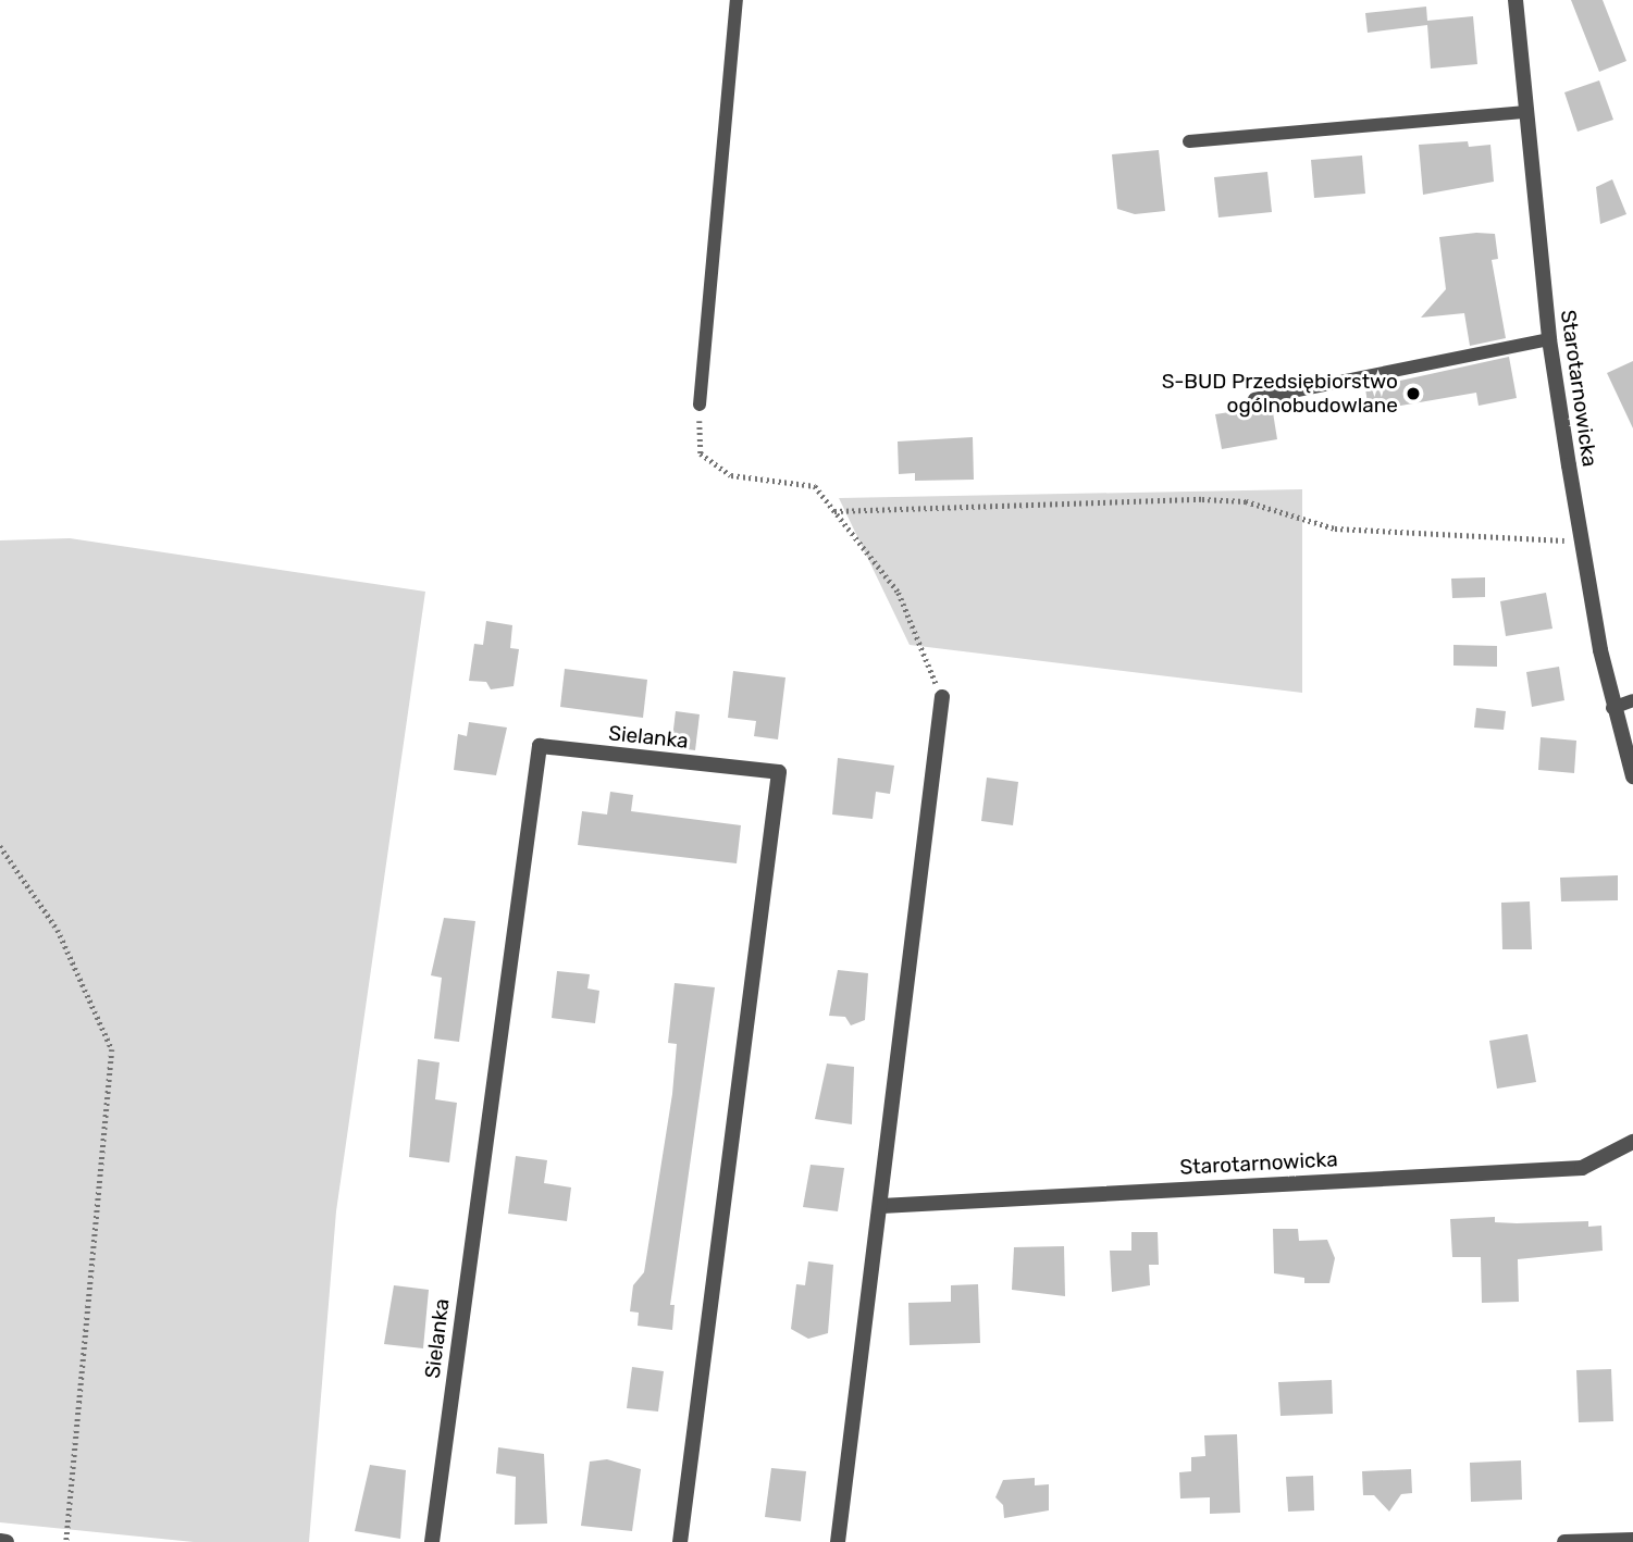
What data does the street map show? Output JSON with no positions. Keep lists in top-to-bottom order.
{
  "streets": {
    "street": ["Starotarnowicka", "Sielanka"]
  },
  "places": ["S-BUD Przedsiębiorstwo ogólnobudowlane"]
}
